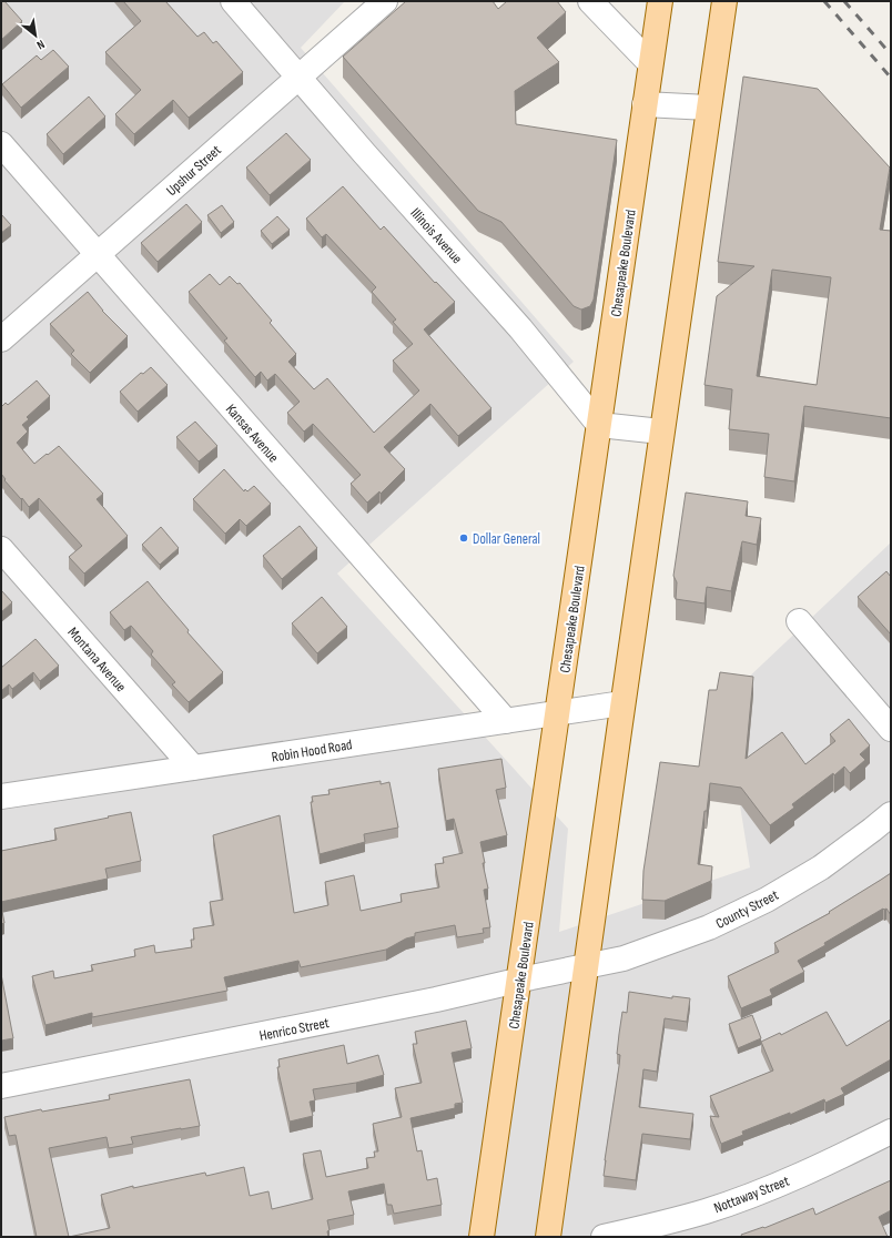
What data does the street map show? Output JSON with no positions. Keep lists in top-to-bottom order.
{
  "streets": {
    "main road": ["Chesapeake Boulevard"],
    "street": [
      "Upshur Street",
      "Illinois Avenue",
      "Kansas Avenue",
      "Montana Avenue",
      "Robin Hood Road",
      "County Street",
      "Henrico Street",
      "Nottaway Street"
    ]
  },
  "crossings": [
    ["Upshur Street", "Illinois Avenue"],
    ["Upshur Street", "Kansas Avenue"],
    ["Illinois Avenue", "Chesapeake Boulevard"],
    ["Chesapeake Boulevard", "Robin Hood Road"],
    ["Chesapeake Boulevard", "Henrico Street"],
    ["Kansas Avenue", "Robin Hood Road"],
    ["Montana Avenue", "Robin Hood Road"],
    ["County Street", "Henrico Street"]
  ],
  "places": ["Dollar General"],
  "north": "bottom right"
}
